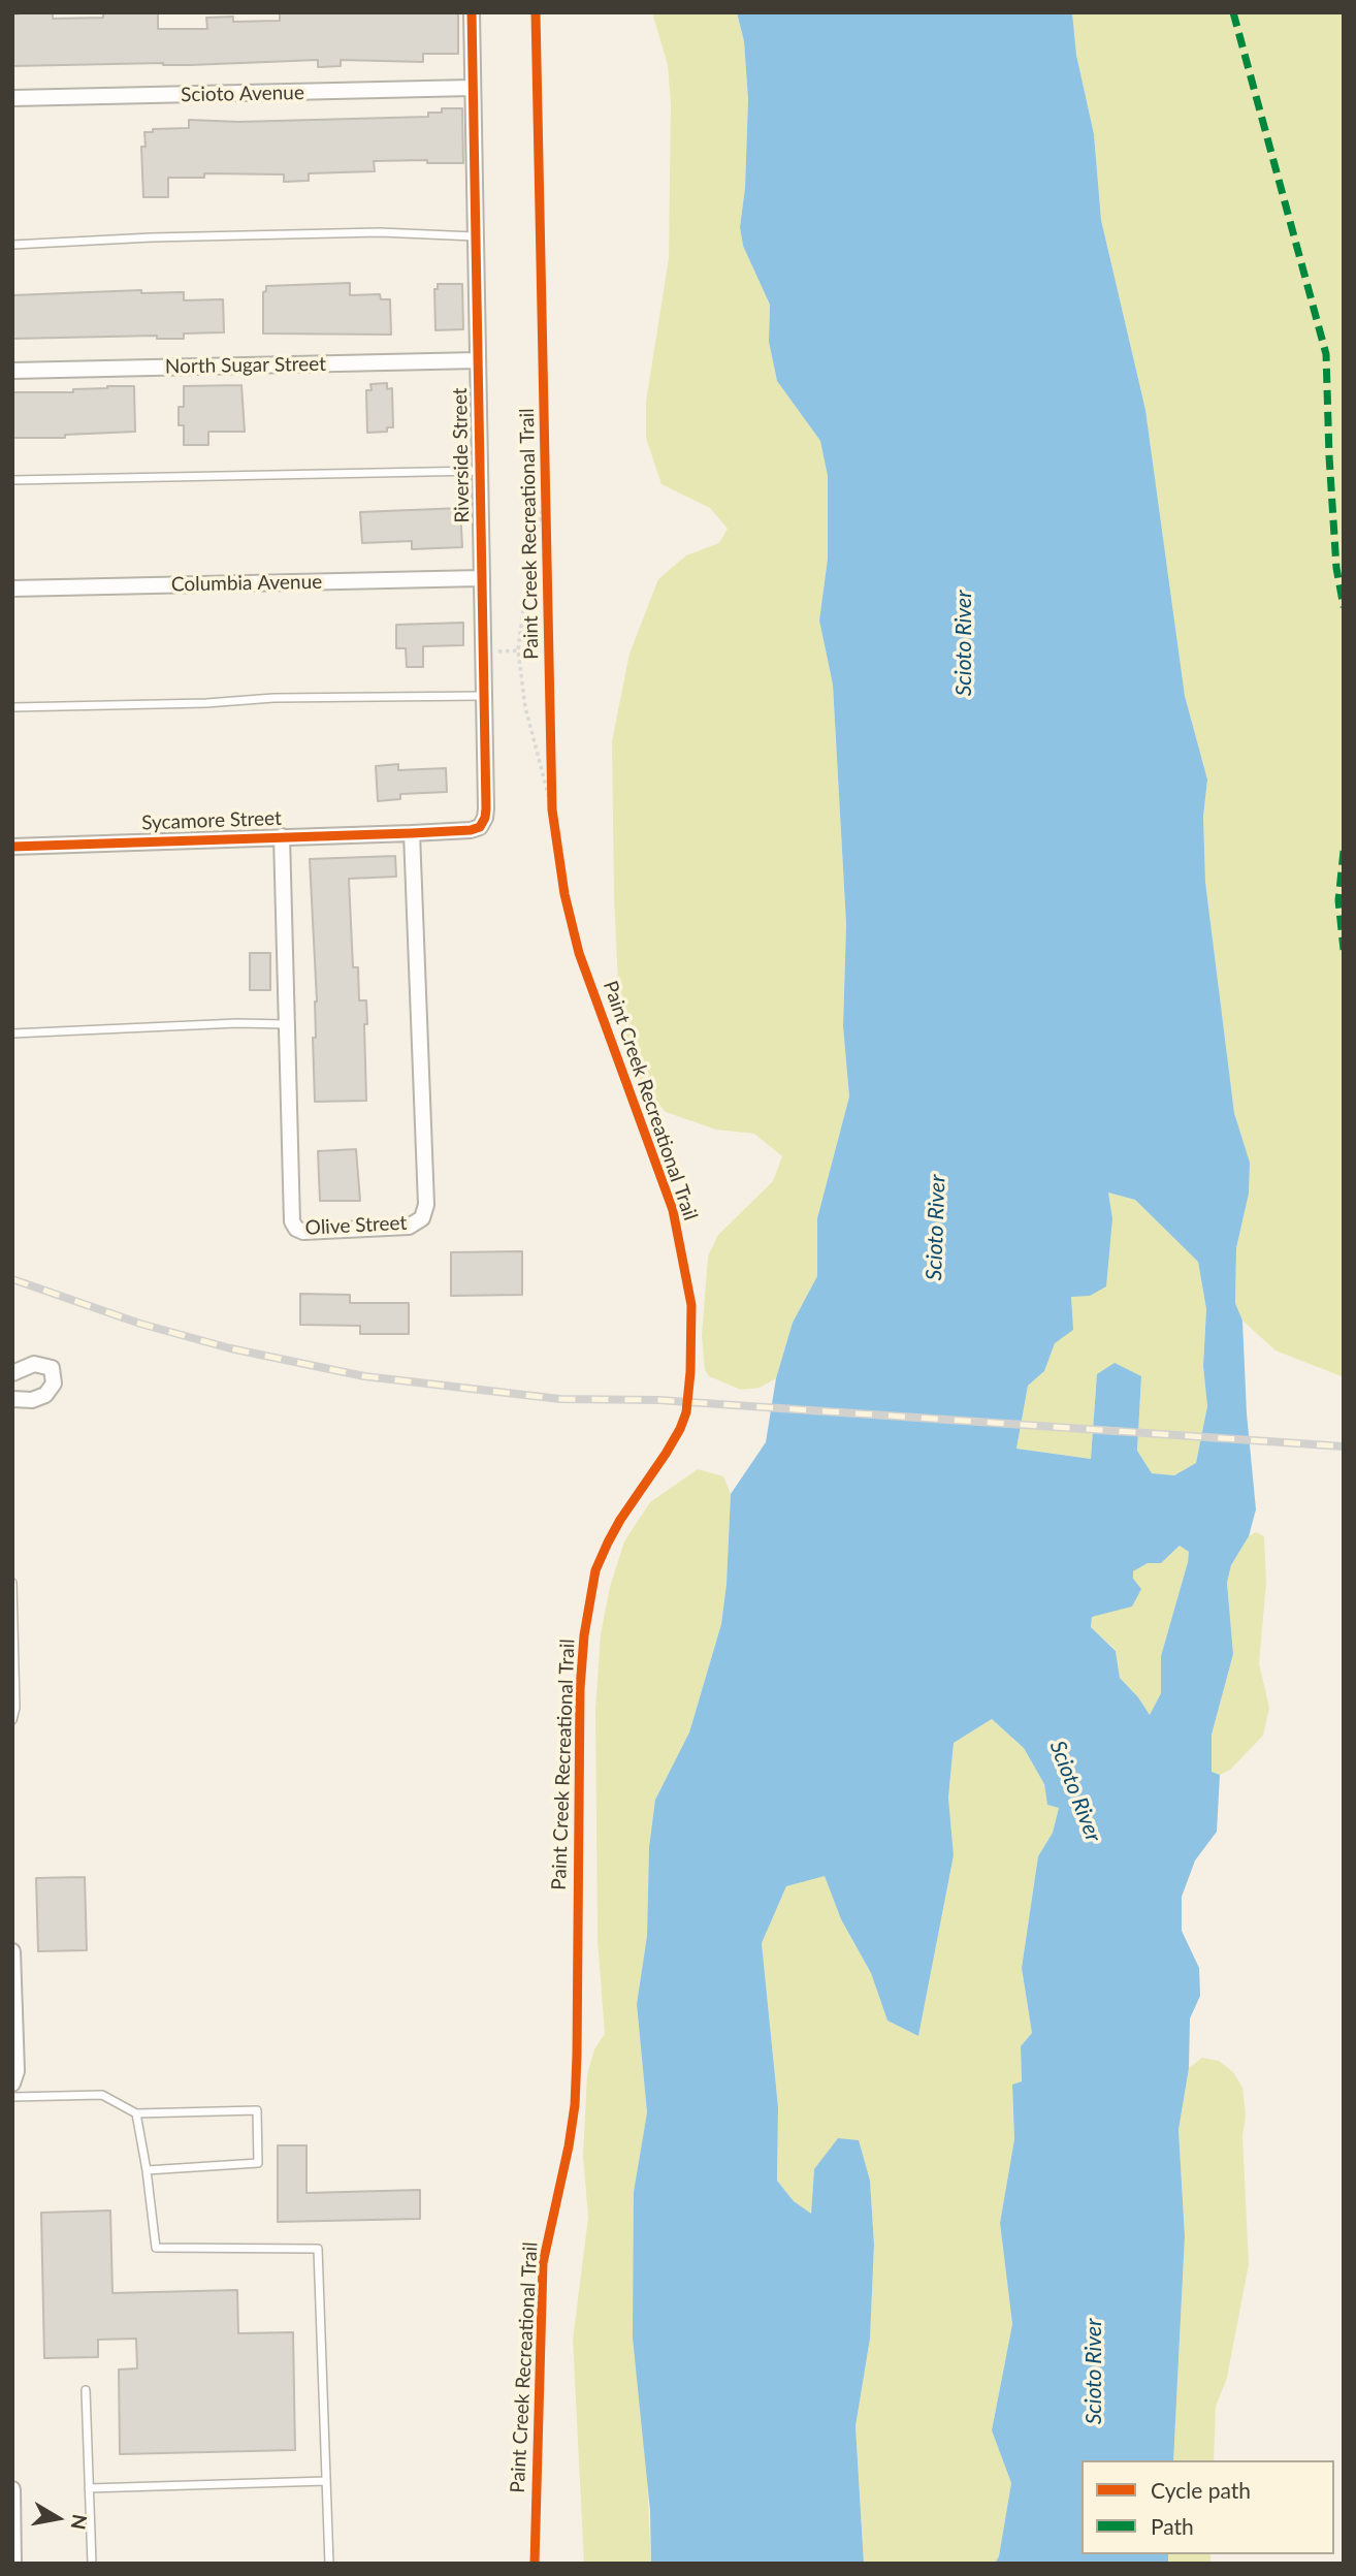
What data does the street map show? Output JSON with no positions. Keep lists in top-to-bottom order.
{
  "streets": {
    "street": [
      "Scioto Avenue",
      "North Sugar Street",
      "Riverside Street",
      "Columbia Avenue",
      "Sycamore Street",
      "Olive Street"
    ],
    "cycle path": ["Paint Creek Recreational Trail"]
  },
  "crossings": [
    ["Scioto Avenue", "Riverside Street"],
    ["North Sugar Street", "Riverside Street"],
    ["Riverside Street", "Columbia Avenue"],
    ["Riverside Street", "Sycamore Street"],
    ["Riverside Street", "Olive Street"],
    ["Sycamore Street", "Olive Street"]
  ],
  "water": ["Scioto River"],
  "legend": ["Cycle path", "Path"],
  "north": "right"
}
